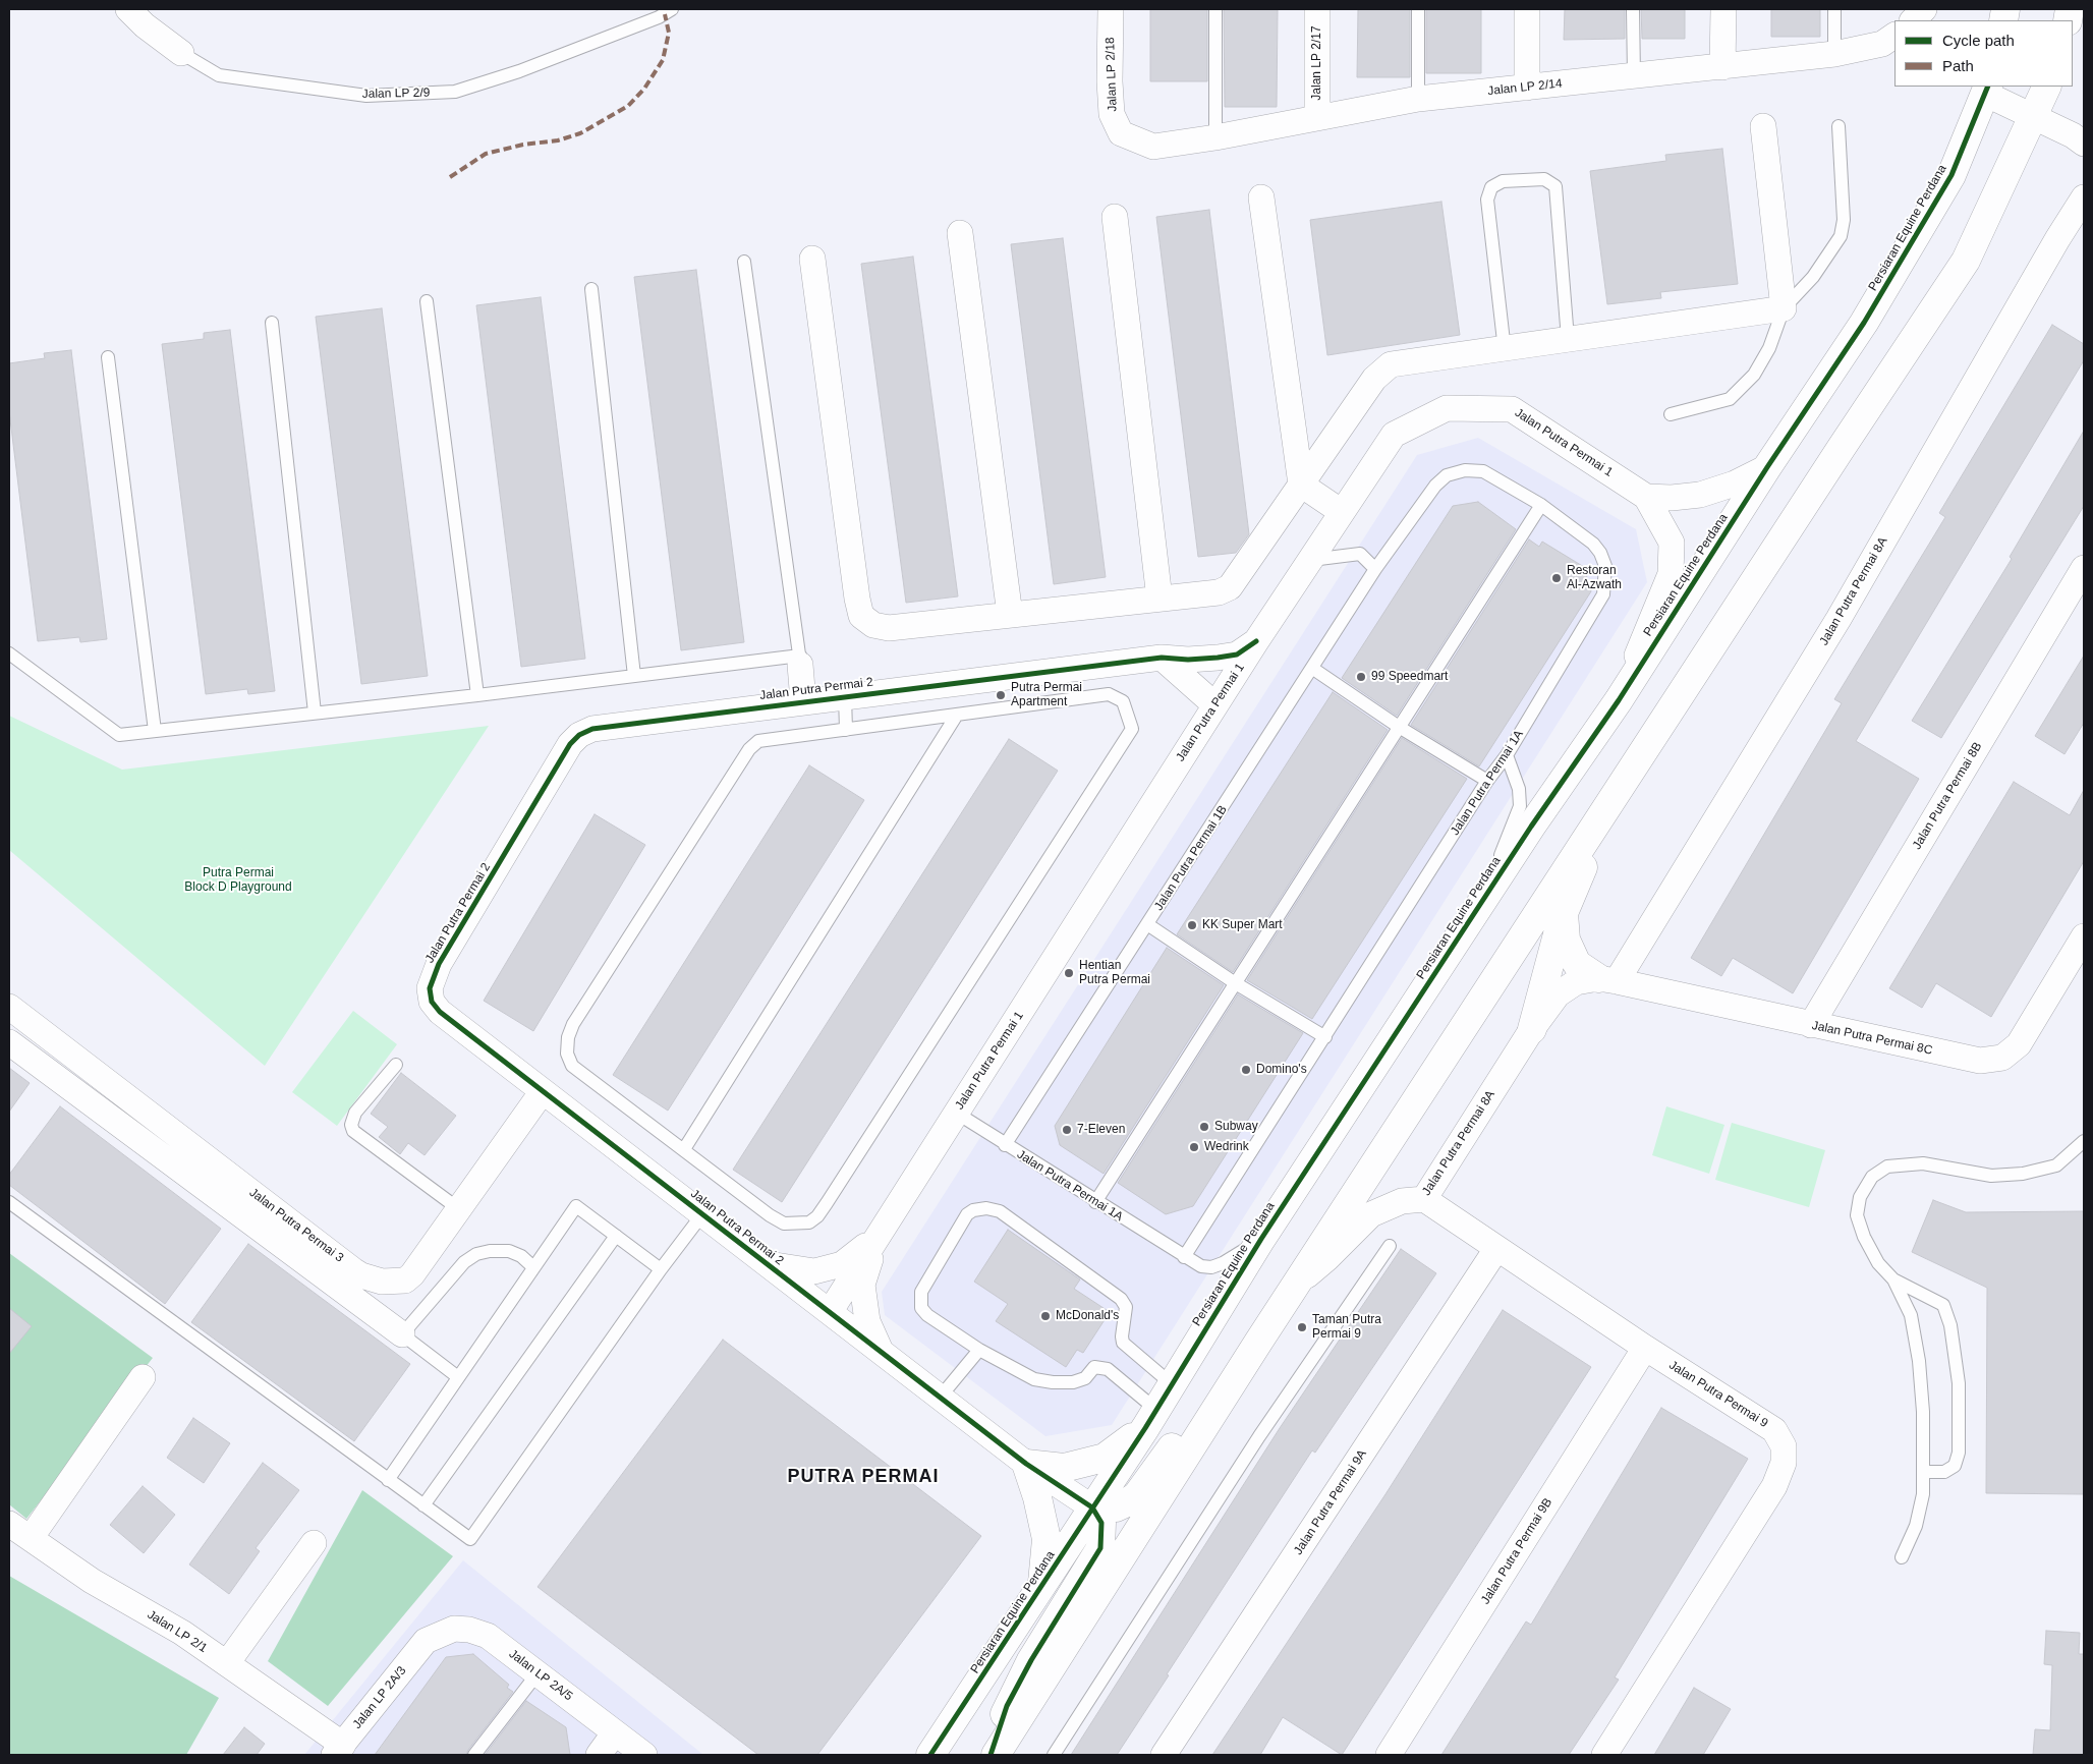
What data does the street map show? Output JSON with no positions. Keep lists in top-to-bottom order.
{
  "streets": {
    "street": [
      "Jalan LP 2/17",
      "Jalan LP 2/18",
      "Jalan LP 2/14",
      "Jalan LP 2/9",
      "Persiaran Equine Perdana",
      "Jalan Putra Permai 1",
      "Jalan Putra Permai 8A",
      "Jalan Putra Permai 2",
      "Jalan Putra Permai 8B",
      "Jalan Putra Permai 8C",
      "Jalan Putra Permai 3",
      "Jalan Putra Permai 9",
      "Jalan Putra Permai 9A",
      "Jalan Putra Permai 9B",
      "Jalan LP 2/1",
      "Jalan LP 2A/5",
      "Jalan LP 2A/3"
    ],
    "lane": ["Jalan Putra Permai 1A", "Jalan Putra Permai 1B"]
  },
  "crossings": [
    ["Jalan LP 2/17", "Jalan LP 2/14"],
    ["Jalan LP 2/18", "Jalan LP 2/14"],
    ["Persiaran Equine Perdana", "Jalan Putra Permai 1"],
    ["Persiaran Equine Perdana", "Jalan Putra Permai 2"],
    ["Persiaran Equine Perdana", "Jalan Putra Permai 1A"],
    ["Jalan Putra Permai 1", "Jalan Putra Permai 2"],
    ["Jalan Putra Permai 1", "Jalan Putra Permai 1A"],
    ["Jalan Putra Permai 8A", "Jalan Putra Permai 8C"],
    ["Jalan Putra Permai 8A", "Jalan Putra Permai 9"],
    ["Jalan Putra Permai 2", "Jalan Putra Permai 3"],
    ["Jalan Putra Permai 1A", "Jalan Putra Permai 1B"],
    ["Jalan Putra Permai 8B", "Jalan Putra Permai 8C"],
    ["Jalan Putra Permai 9", "Jalan Putra Permai 9A"],
    ["Jalan Putra Permai 9", "Jalan Putra Permai 9B"],
    ["Jalan LP 2/1", "Jalan LP 2A/3"],
    ["Jalan LP 2A/5", "Jalan LP 2A/3"]
  ],
  "districts": ["PUTRA PERMAI"],
  "parks": ["Putra Permai Block D Playground"],
  "places": [
    "Restoran Al-Azwath",
    "99 Speedmart",
    "Putra Permai Apartment",
    "KK Super Mart",
    "Hentian Putra Permai",
    "Domino's",
    "Subway",
    "7-Eleven",
    "Wedrink",
    "McDonald's",
    "Taman Putra Permai 9"
  ],
  "legend": ["Cycle path", "Path"]
}
